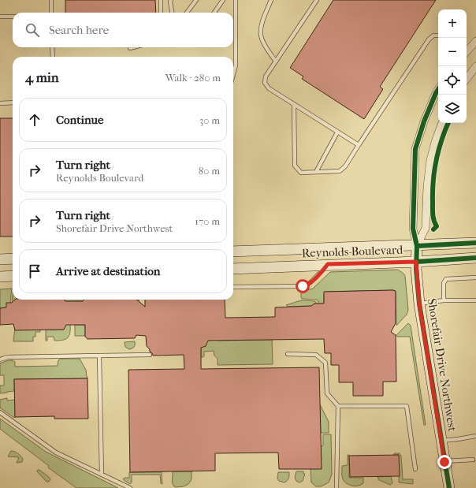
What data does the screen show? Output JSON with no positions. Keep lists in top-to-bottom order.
{
  "streets": {
    "main road": ["Reynolds Boulevard", "Shorefair Drive Northwest"]
  },
  "crossings": [
    ["Reynolds Boulevard", "Shorefair Drive Northwest"]
  ],
  "page": {
    "map_buttons": ["+", "−"],
    "search": "Search here",
    "heading": ["4 min", "Walk · 280 m"],
    "list": [
      ["Continue", "30 m"],
      ["Turn right", "Reynolds Boulevard", "80 m"],
      ["Turn right", "Shorefair Drive Northwest", "170 m"],
      "Arrive at destination"
    ]
  }
}
